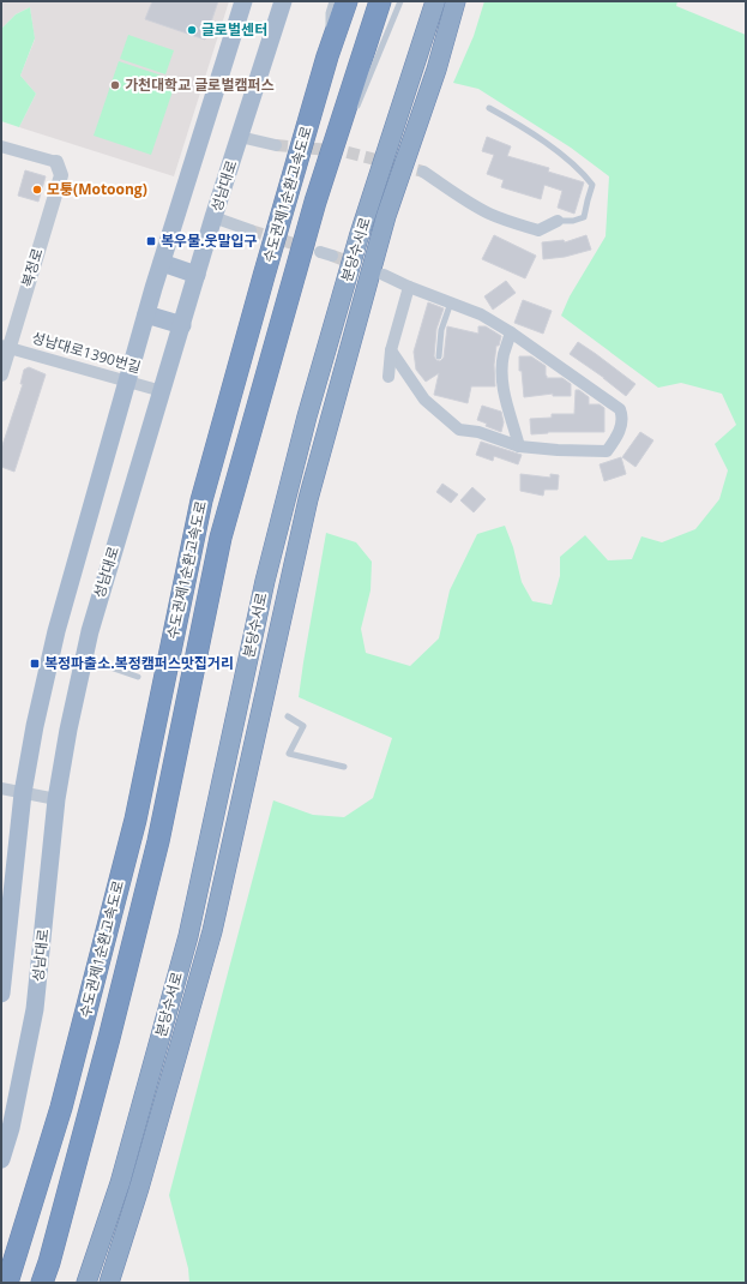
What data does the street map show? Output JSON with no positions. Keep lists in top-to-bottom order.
{
  "streets": {
    "highway": ["수도권제1순환고속도로", "분당수서로"],
    "main road": ["성남대로"],
    "street": ["복정로", "성남대로1390번길"]
  },
  "crossings": [
    ["성남대로", "성남대로1390번길"],
    ["복정로", "성남대로1390번길"]
  ],
  "places": {
    "other": ["글로벌센터", "가천대학교 글로벌캠퍼스", "모퉁(Motoong)"],
    "transit": ["복우물.웃말입구", "복정파출소.복정캠퍼스맛집거리"]
  }
}
